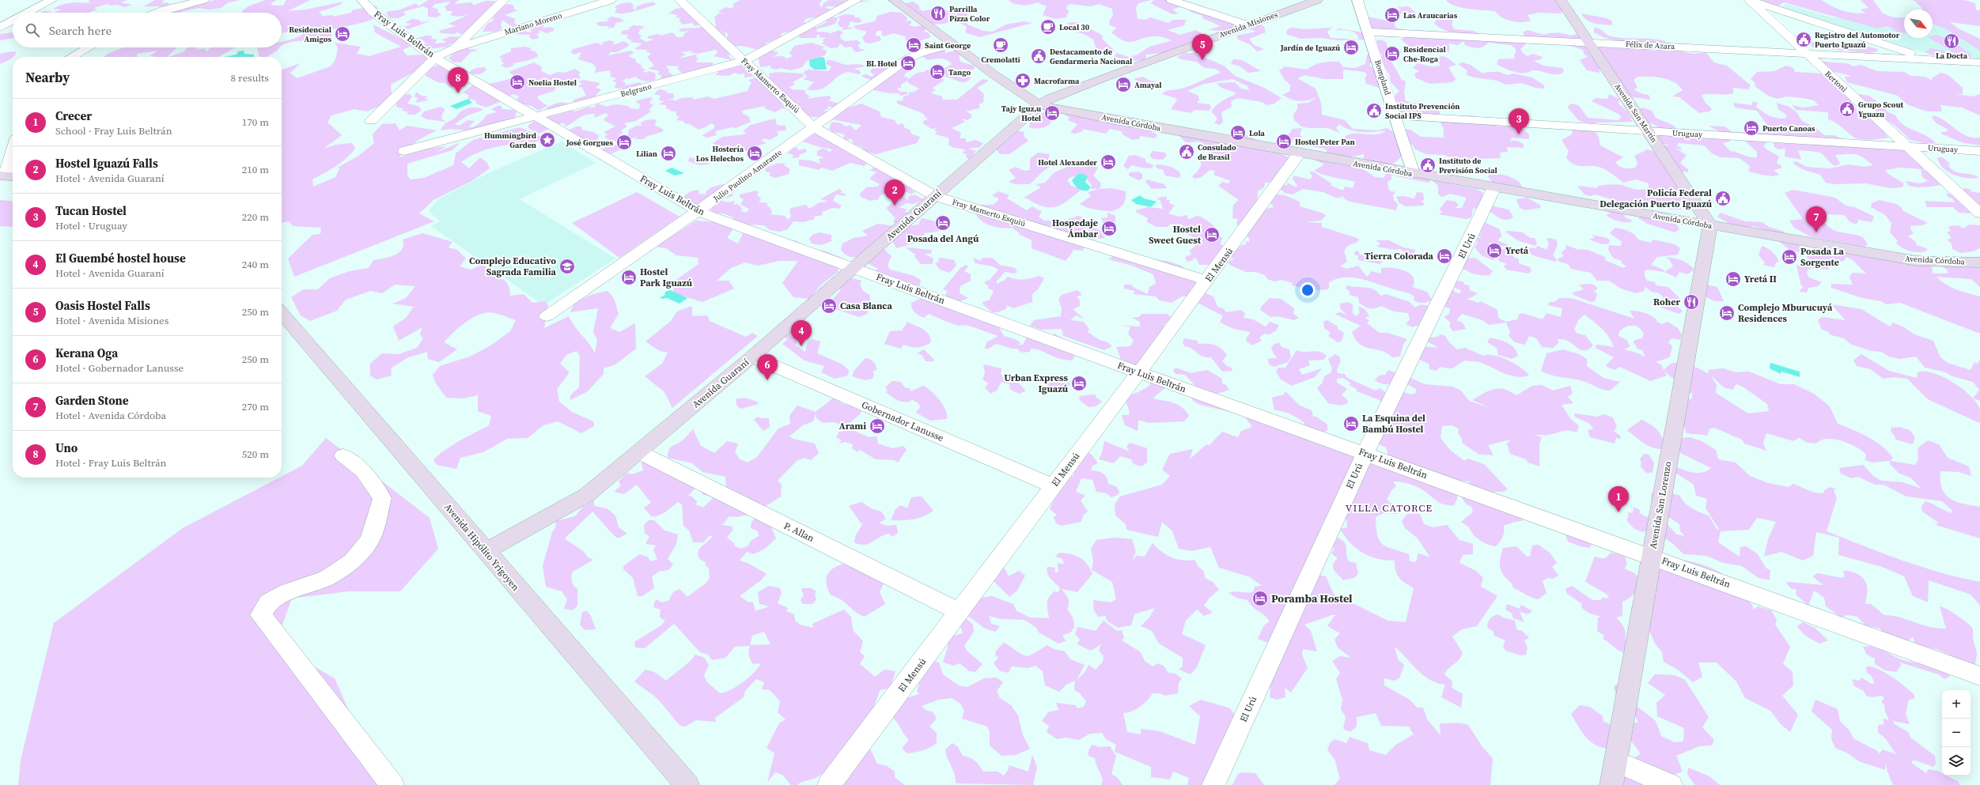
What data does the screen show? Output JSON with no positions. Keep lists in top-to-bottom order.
{
  "streets": {
    "main road": [
      "Avenida Misiones",
      "Avenida San Martín",
      "Avenida Córdoba",
      "Avenida Guaraní",
      "Avenida San Lorenzo",
      "Avenida Hipólito Yrigoyen"
    ],
    "street": [
      "Mariano Moreno",
      "Fray Luis Beltrán",
      "Félix de Azara",
      "Bompland",
      "Bertoni",
      "Fray Mamerto Esquiú",
      "Belgrano",
      "Uruguay",
      "Julio Paulino Amarante",
      "El Urú",
      "El Mensú",
      "Gobernador Lanusse",
      "P. Allan"
    ]
  },
  "crossings": [
    ["Avenida Misiones", "Avenida Córdoba"],
    ["Avenida Misiones", "Avenida Guaraní"],
    ["Fray Luis Beltrán", "Belgrano"],
    ["Fray Luis Beltrán", "Julio Paulino Amarante"],
    ["Fray Luis Beltrán", "Avenida Guaraní"],
    ["Fray Luis Beltrán", "El Urú"],
    ["Fray Luis Beltrán", "El Mensú"],
    ["Fray Luis Beltrán", "Avenida San Lorenzo"],
    ["Félix de Azara", "Bompland"],
    ["Félix de Azara", "Bertoni"],
    ["Félix de Azara", "Avenida San Martín"],
    ["Bompland", "Avenida Córdoba"],
    ["Bompland", "Uruguay"],
    ["Bertoni", "Uruguay"],
    ["Fray Mamerto Esquiú", "Belgrano"],
    ["Fray Mamerto Esquiú", "Julio Paulino Amarante"],
    ["Fray Mamerto Esquiú", "Avenida Guaraní"],
    ["Fray Mamerto Esquiú", "El Mensú"],
    ["Avenida San Martín", "Avenida Córdoba"],
    ["Avenida San Martín", "Uruguay"],
    ["Avenida San Martín", "Avenida San Lorenzo"],
    ["Avenida Córdoba", "Julio Paulino Amarante"],
    ["Avenida Córdoba", "Avenida Guaraní"],
    ["Avenida Córdoba", "El Urú"],
    ["Avenida Córdoba", "El Mensú"],
    ["Avenida Córdoba", "Avenida San Lorenzo"],
    ["Avenida Guaraní", "Gobernador Lanusse"],
    ["Avenida Guaraní", "P. Allan"],
    ["Avenida Guaraní", "Avenida Hipólito Yrigoyen"],
    ["El Mensú", "Gobernador Lanusse"],
    ["El Mensú", "P. Allan"]
  ],
  "districts": ["VILLA CATORCE"],
  "places": {
    "restaurant": ["Parrilla Pizza Color", "La Docta", "Roher"],
    "hotel": [
      "Las Araucarias",
      "Residencial Amigos",
      "Saint George",
      "Jardín de Iguazú",
      "Residencial Che-Roga",
      "BL Hotel",
      "Tango",
      "Noelia Hostel",
      "Amayal",
      "Tajy Iguz,u Hotel",
      "Puerto Canoas",
      "Lola",
      "Hostel Peter Pan",
      "José Gorgues",
      "Lilian",
      "Hostería Los Helechos",
      "Hotel Alexander",
      "Posada del Angú",
      "Hospedaje Ámbar",
      "Hostel Sweet Guest",
      "Yretá",
      "Tierra Colorada",
      "Posada La Sorgente",
      "Hostel Park Iguazú",
      "Yretá II",
      "Casa Blanca",
      "Complejo Mburucuyá Residences",
      "Urban Express Iguazú",
      "La Esquina del Bambú Hostel",
      "Arami",
      "Poramba Hostel"
    ],
    "cafe": ["Local 30", "Cremolatti"],
    "public building": [
      "Registro del Automotor Puerto Iguazú",
      "Destacamento de Gendarmerìa Nacional",
      "Grupo Scout Yguazu",
      "Instituto Prevención Social IPS",
      "Consulado de Brasil",
      "Instituto de Previsión Social",
      "Policía Federal Delegación Puerto Iguazú"
    ],
    "pharmacy": ["Macrofarma"],
    "place": ["Hummingbird Garden"],
    "school or university": ["Complejo Educativo Sagrada Familia"]
  },
  "north": "bottom right",
  "page": {
    "search": "Search here",
    "pins": [
      "5",
      "8",
      "3",
      "2",
      "7",
      "4",
      "6",
      "1"
    ],
    "heading": ["Nearby", "8 results"],
    "list": [
      {
        "mark": "1",
        "name": "Crecer",
        "note": "School · Fray Luis Beltrán",
        "value": "170 m"
      },
      {
        "mark": "2",
        "name": "Hostel Iguazú Falls",
        "note": "Hotel · Avenida Guaraní",
        "value": "210 m"
      },
      {
        "mark": "3",
        "name": "Tucan Hostel",
        "note": "Hotel · Uruguay",
        "value": "220 m"
      },
      {
        "mark": "4",
        "name": "El Guembé hostel house",
        "note": "Hotel · Avenida Guaraní",
        "value": "240 m"
      },
      {
        "mark": "5",
        "name": "Oasis Hostel Falls",
        "note": "Hotel · Avenida Misiones",
        "value": "250 m"
      },
      {
        "mark": "6",
        "name": "Kerana Oga",
        "note": "Hotel · Gobernador Lanusse",
        "value": "250 m"
      },
      {
        "mark": "7",
        "name": "Garden Stone",
        "note": "Hotel · Avenida Córdoba",
        "value": "270 m"
      },
      {
        "mark": "8",
        "name": "Uno",
        "note": "Hotel · Fray Luis Beltrán",
        "value": "520 m"
      }
    ],
    "map_buttons": ["+", "−"]
  }
}
